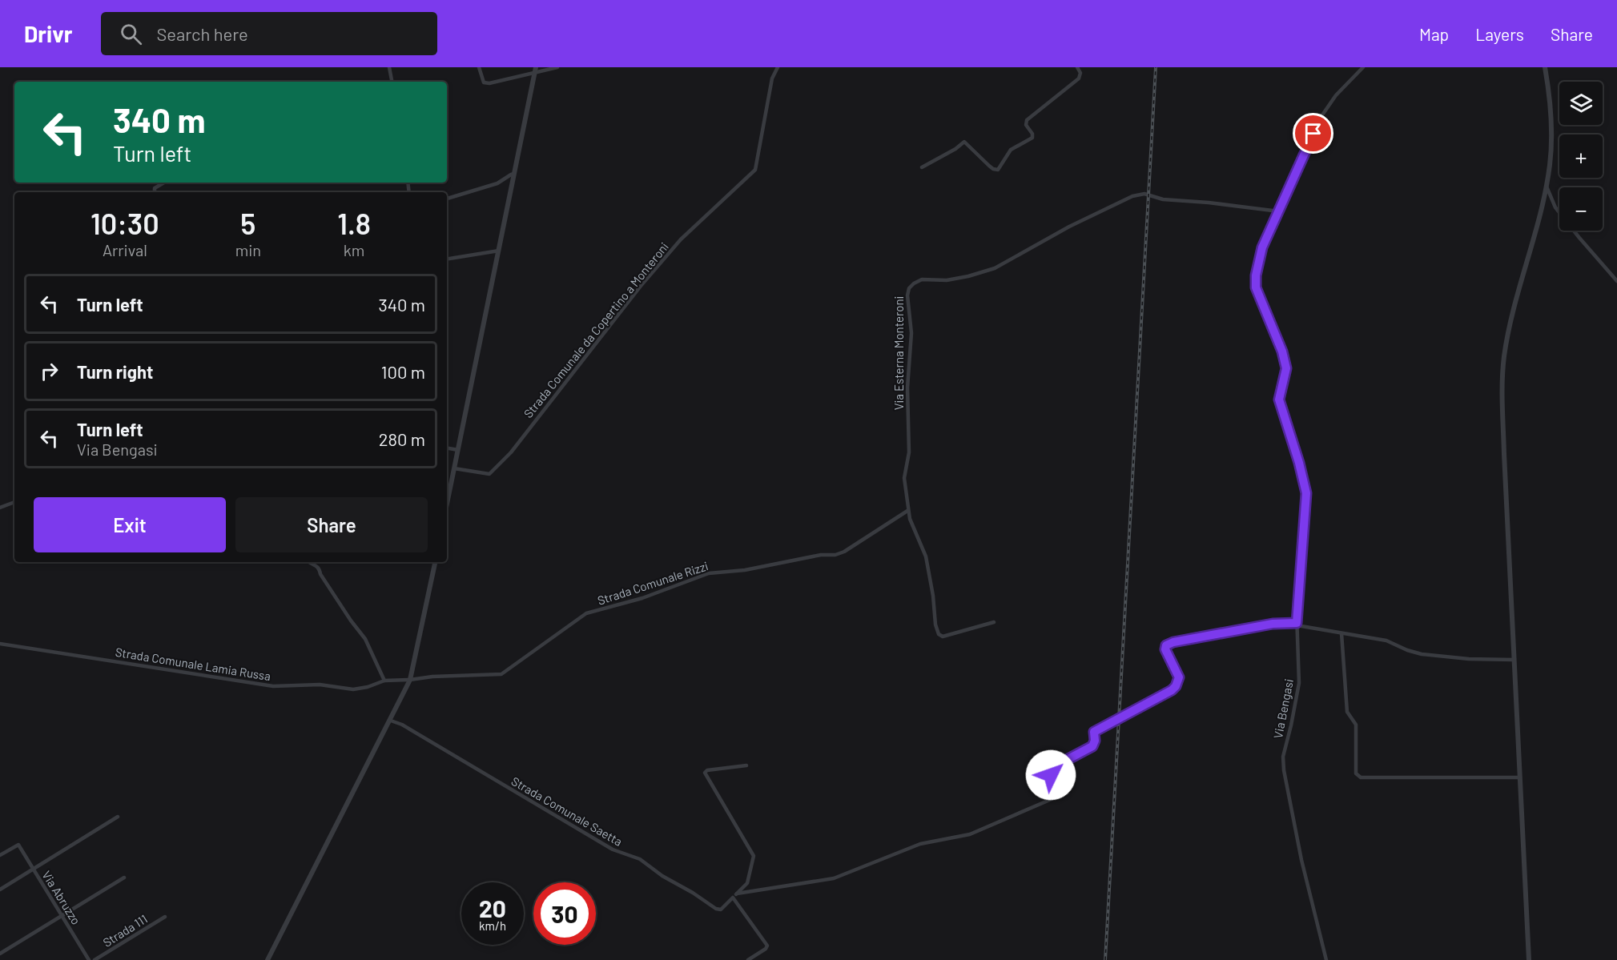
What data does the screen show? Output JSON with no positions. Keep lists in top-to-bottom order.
{
  "streets": {
    "street": [
      "Strada Comunale da Copertino a Monteroni",
      "Via Esterna Monteroni",
      "Strada Comunale Rizzi",
      "Strada Comunale Lamia Russa",
      "Via Bengasi",
      "Strada Comunale Saetta",
      "Via Abruzzo",
      "Strada 111"
    ]
  },
  "crossings": [
    ["Via Esterna Monteroni", "Strada Comunale Rizzi"],
    ["Via Esterna Monteroni", "Via Bengasi"],
    ["Strada Comunale Rizzi", "Strada Comunale Lamia Russa"]
  ],
  "page": {
    "header": "Drivr",
    "search": "Search here",
    "nav": ["Map", "Layers", "Share"],
    "map_buttons": ["+", "−"],
    "turn": ["340 m", "Turn left"],
    "eta": [
      "10:30",
      "Arrival",
      "5",
      "min",
      "1.8",
      "km"
    ],
    "list": [
      {
        "name": "Turn left",
        "value": "340 m"
      },
      {
        "name": "Turn right",
        "value": "100 m"
      },
      {
        "name": "Turn left",
        "note": "Via Bengasi",
        "value": "280 m"
      }
    ],
    "buttons": ["Exit", "Share"],
    "speed": "20 km/h",
    "limit": "30"
  }
}
